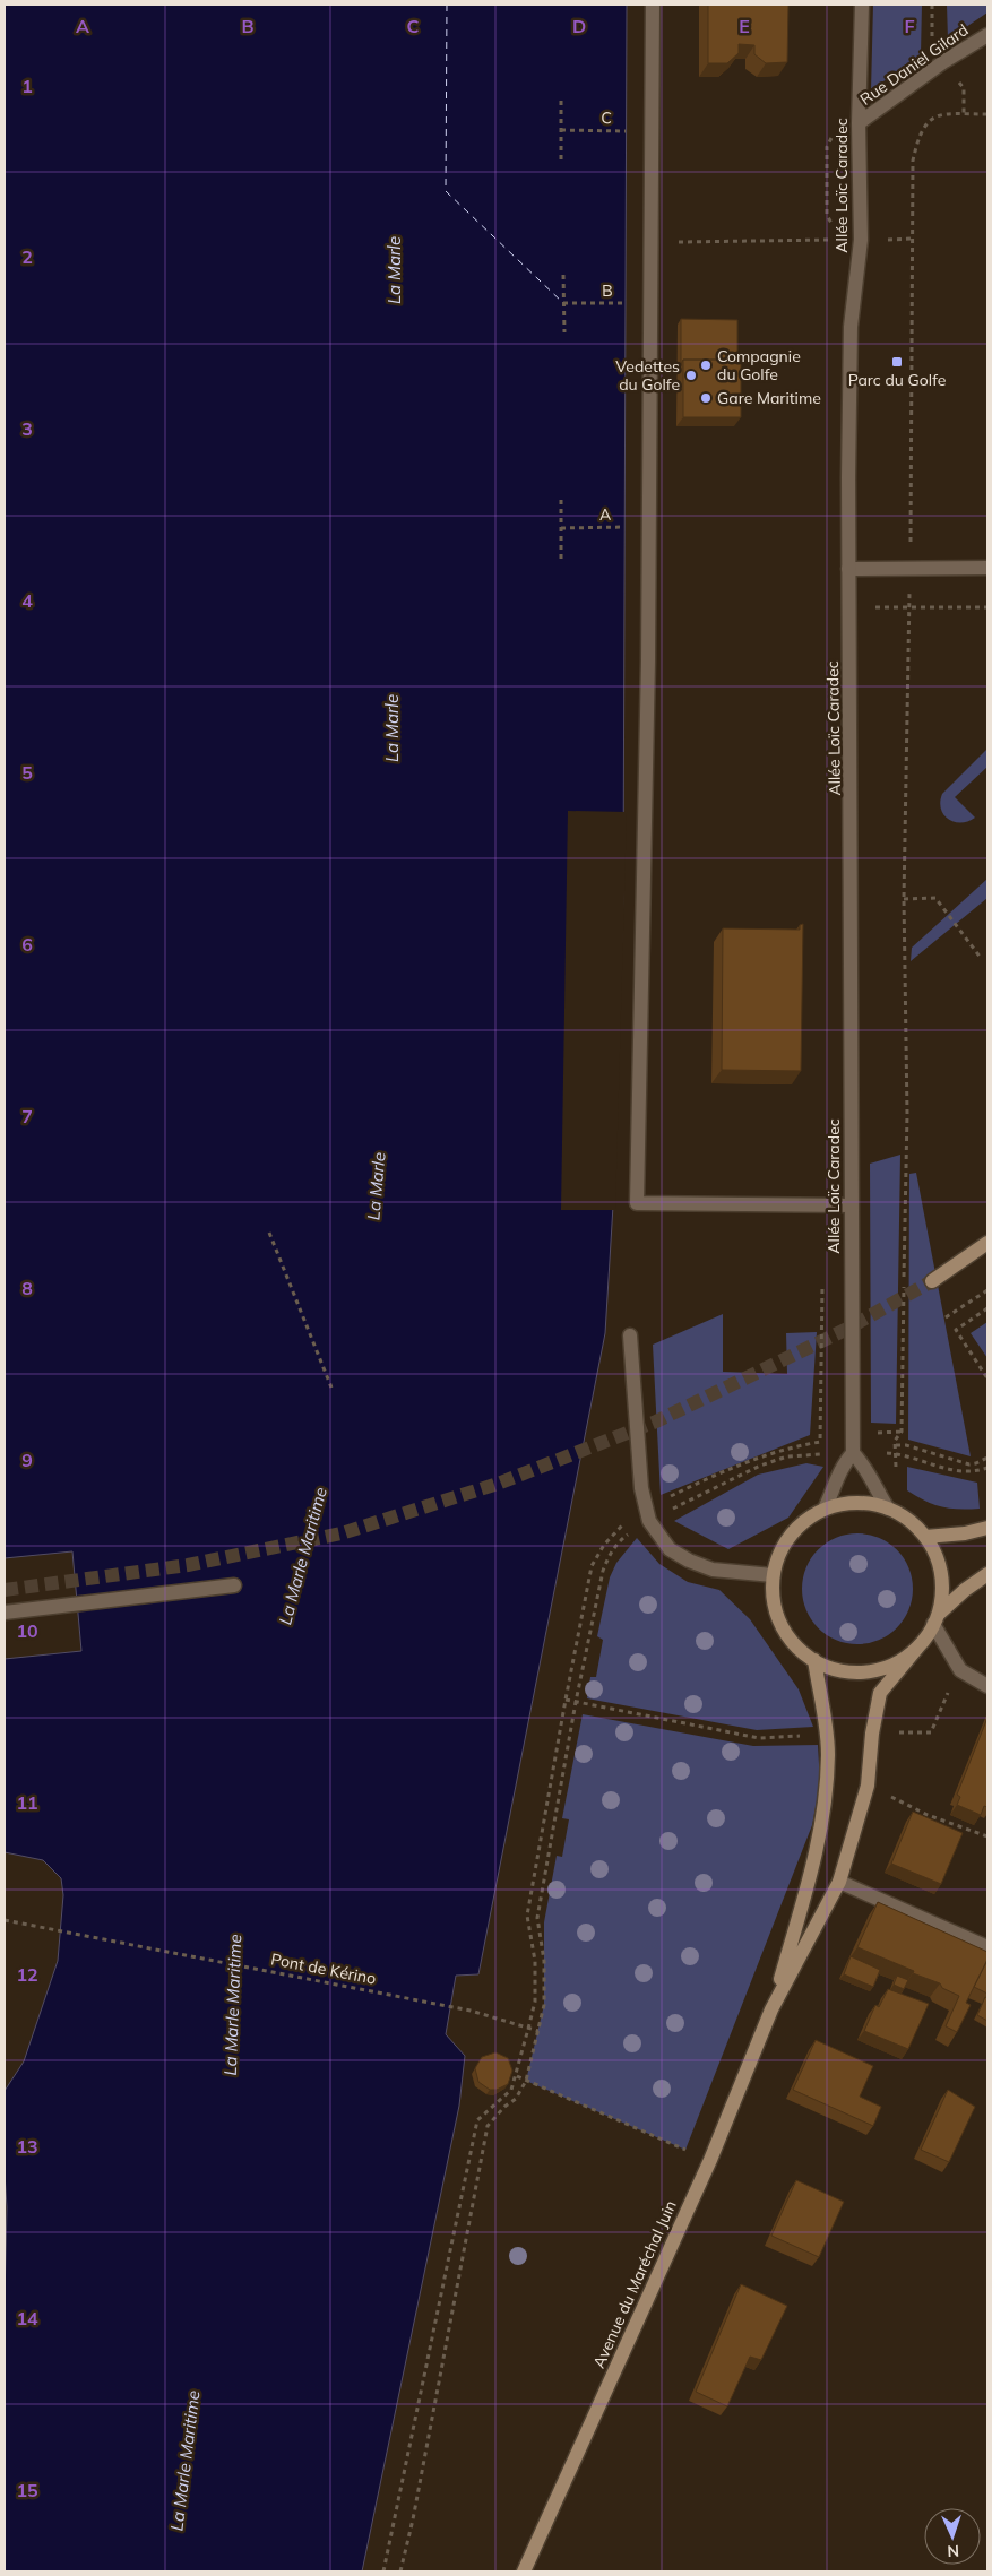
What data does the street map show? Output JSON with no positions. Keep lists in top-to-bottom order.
{
  "streets": {
    "main road": ["Avenue du Maréchal Juin"],
    "street": ["Rue Daniel Gilard", "Allée Loïc Caradec"],
    "path": [
      "C",
      "B",
      "A",
      "Pont de Kérino"
    ]
  },
  "crossings": [
    ["Rue Daniel Gilard", "Allée Loïc Caradec"]
  ],
  "water": ["La Marle", "La Marle Maritime"],
  "places": {
    "transit": ["Parc du Golfe"],
    "other": ["Compagnie du Golfe", "Vedettes du Golfe", "Gare Maritime"]
  },
  "north": "bottom",
  "grid": {
    "columns": [
      "A",
      "B",
      "C",
      "D",
      "E",
      "F"
    ],
    "rows": [
      "1",
      "2",
      "3",
      "4",
      "5",
      "6",
      "7",
      "8",
      "9",
      "10",
      "11",
      "12",
      "13",
      "14",
      "15"
    ]
  }
}
